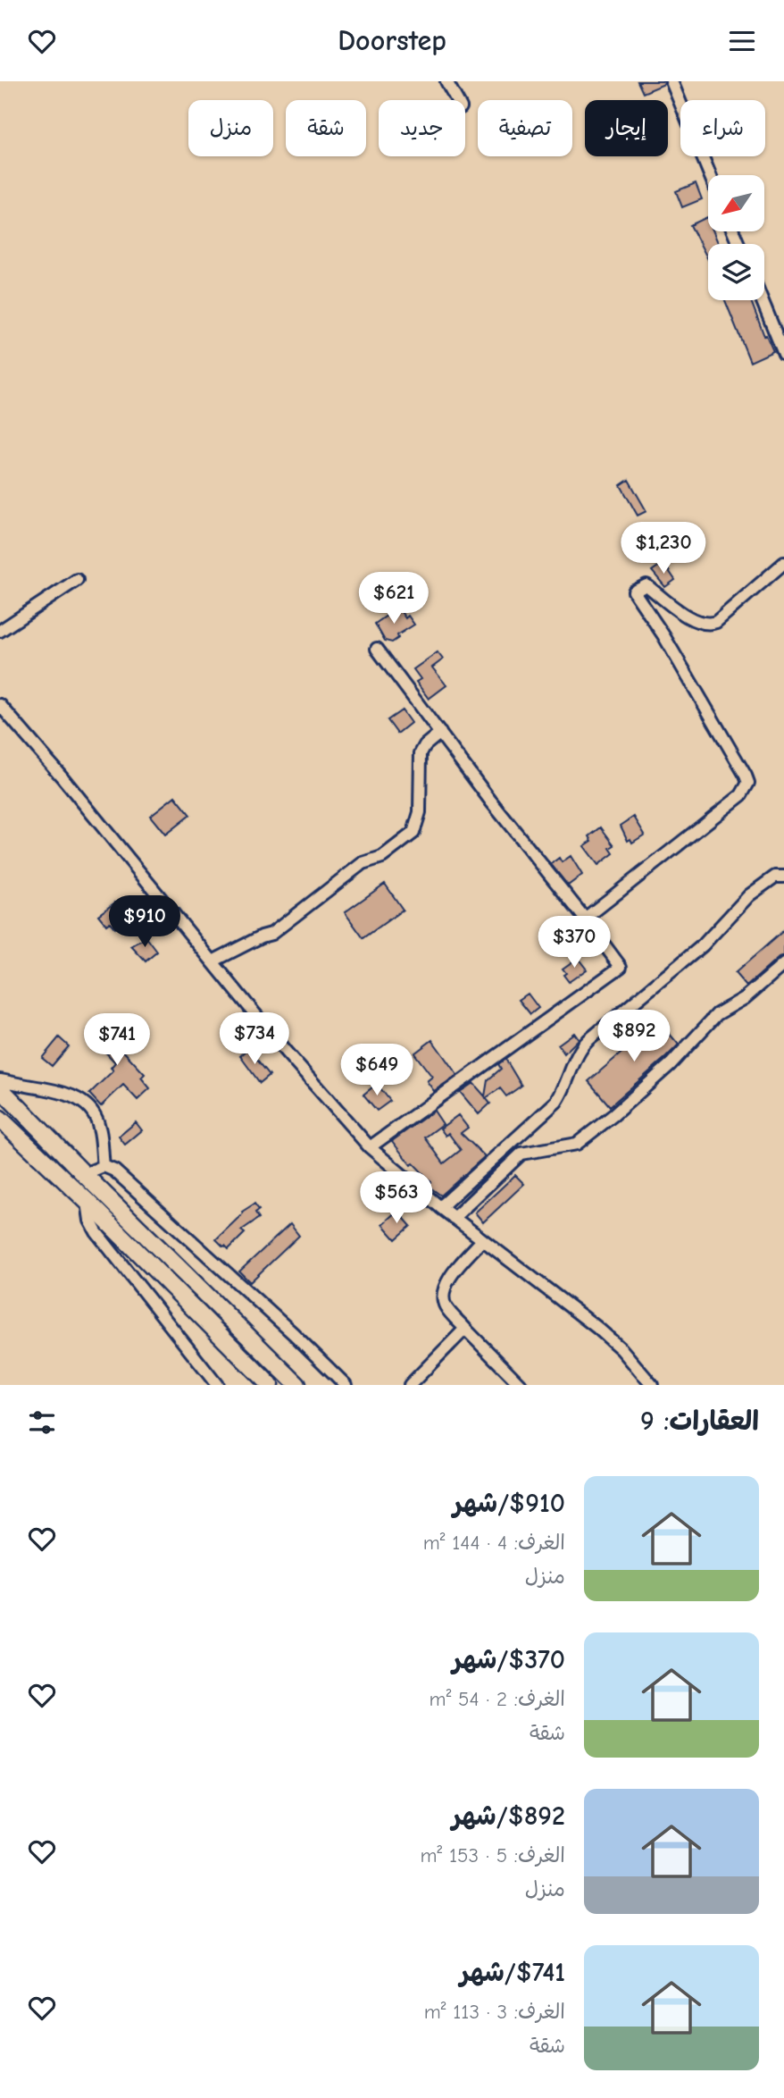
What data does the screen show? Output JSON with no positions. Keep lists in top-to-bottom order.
{
  "north": "bottom left",
  "page": {
    "header": "Doorstep",
    "chip": [
      "شراء",
      "إيجار",
      "تصفية",
      "جديد",
      "شقة",
      "منزل"
    ],
    "price": [
      "$1,230",
      "$621",
      "$910",
      "$370",
      "$892",
      "$734",
      "$741",
      "$649",
      "$563"
    ],
    "heading": "العقارات: 9",
    "list": [
      {
        "name": "$910/شهر",
        "note": "الغرف: 4 · 144 m² · منزل"
      },
      {
        "name": "$370/شهر",
        "note": "الغرف: 2 · 54 m² · شقة"
      },
      {
        "name": "$892/شهر",
        "note": "الغرف: 5 · 153 m² · منزل"
      },
      {
        "name": "$741/شهر",
        "note": "الغرف: 3 · 113 m² · شقة"
      }
    ]
  }
}
